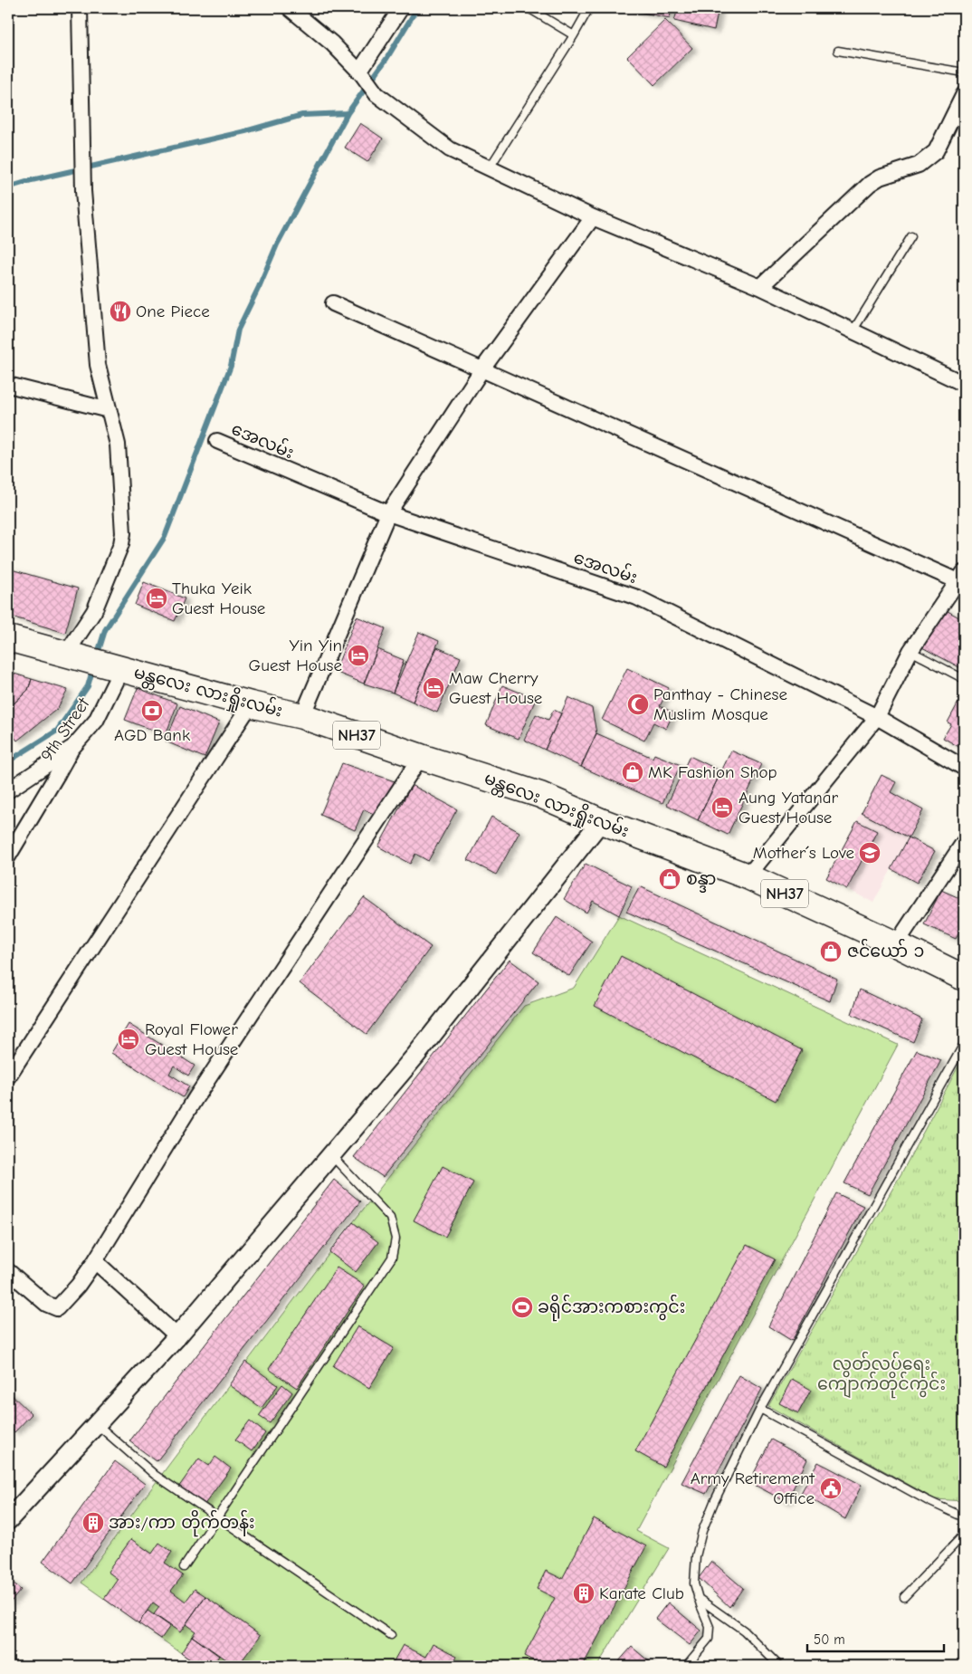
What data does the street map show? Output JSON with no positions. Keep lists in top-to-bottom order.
{
  "streets": {
    "highway": ["မန္တလေး လားရှိုးလမ်း", "NH37"],
    "street": ["အေလမ်း", "9th Street"]
  },
  "crossings": [
    ["မန္တလေး လားရှိုးလမ်း", "9th Street"],
    ["မန္တလေး လားရှိုးလမ်း", "NH37"],
    ["9th Street", "NH37"]
  ],
  "parks": ["လွတ်လပ်ရေး ကျောက်တိုင်ကွင်း"],
  "places": {
    "restaurant": ["One Piece"],
    "hotel": [
      "Thuka Yeik Guest House",
      "Yin Yin Guest House",
      "Maw Cherry Guest House",
      "Aung Yatanar Guest House",
      "Royal Flower Guest House"
    ],
    "mosque": ["Panthay - Chinese Muslim Mosque"],
    "bank": ["AGD Bank"],
    "shop": ["MK Fashion Shop", "စန္ဒာ", "ဇင်ယော် ၁"],
    "school or university": ["Mother´s Love"],
    "sports": ["ခရိုင်အားကစားကွင်း"],
    "public building": ["Army Retirement Office"],
    "building": ["အား/ကာ တိုက်တန်း", "Karate Club"]
  },
  "scale_bar": "50 m"
}
